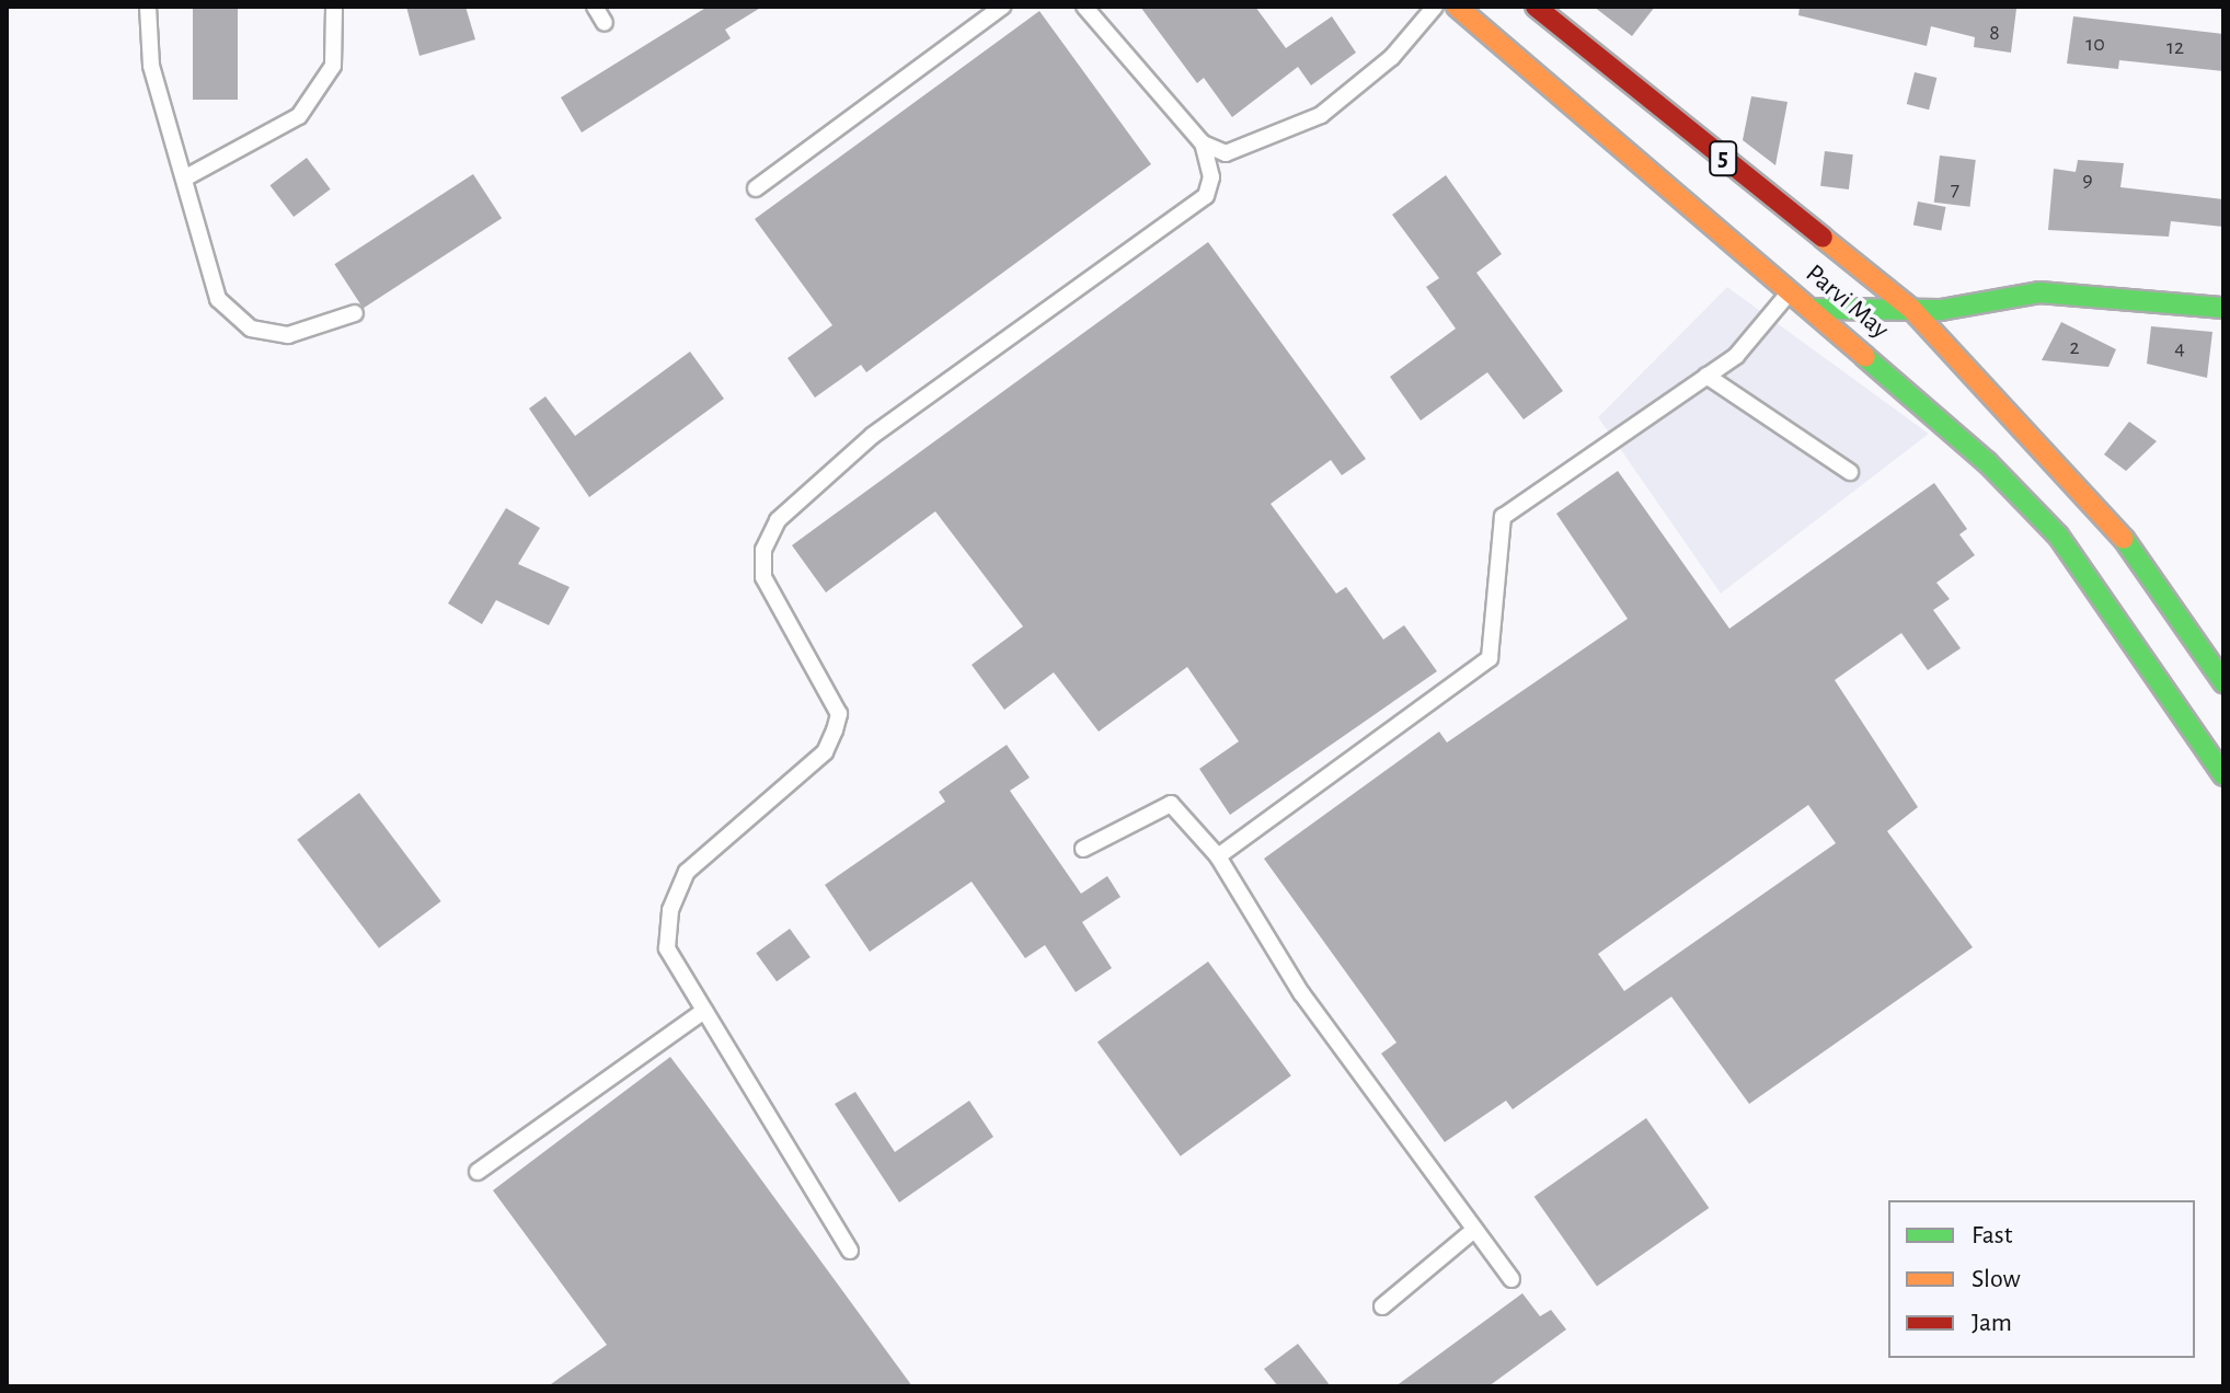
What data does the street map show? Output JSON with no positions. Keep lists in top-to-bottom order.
{
  "streets": {
    "main road": ["5", "Parvi May"]
  },
  "house_numbers": [
    "8",
    "10",
    "12",
    "9",
    "7",
    "2",
    "4"
  ],
  "legend": ["Fast", "Slow", "Jam"]
}
